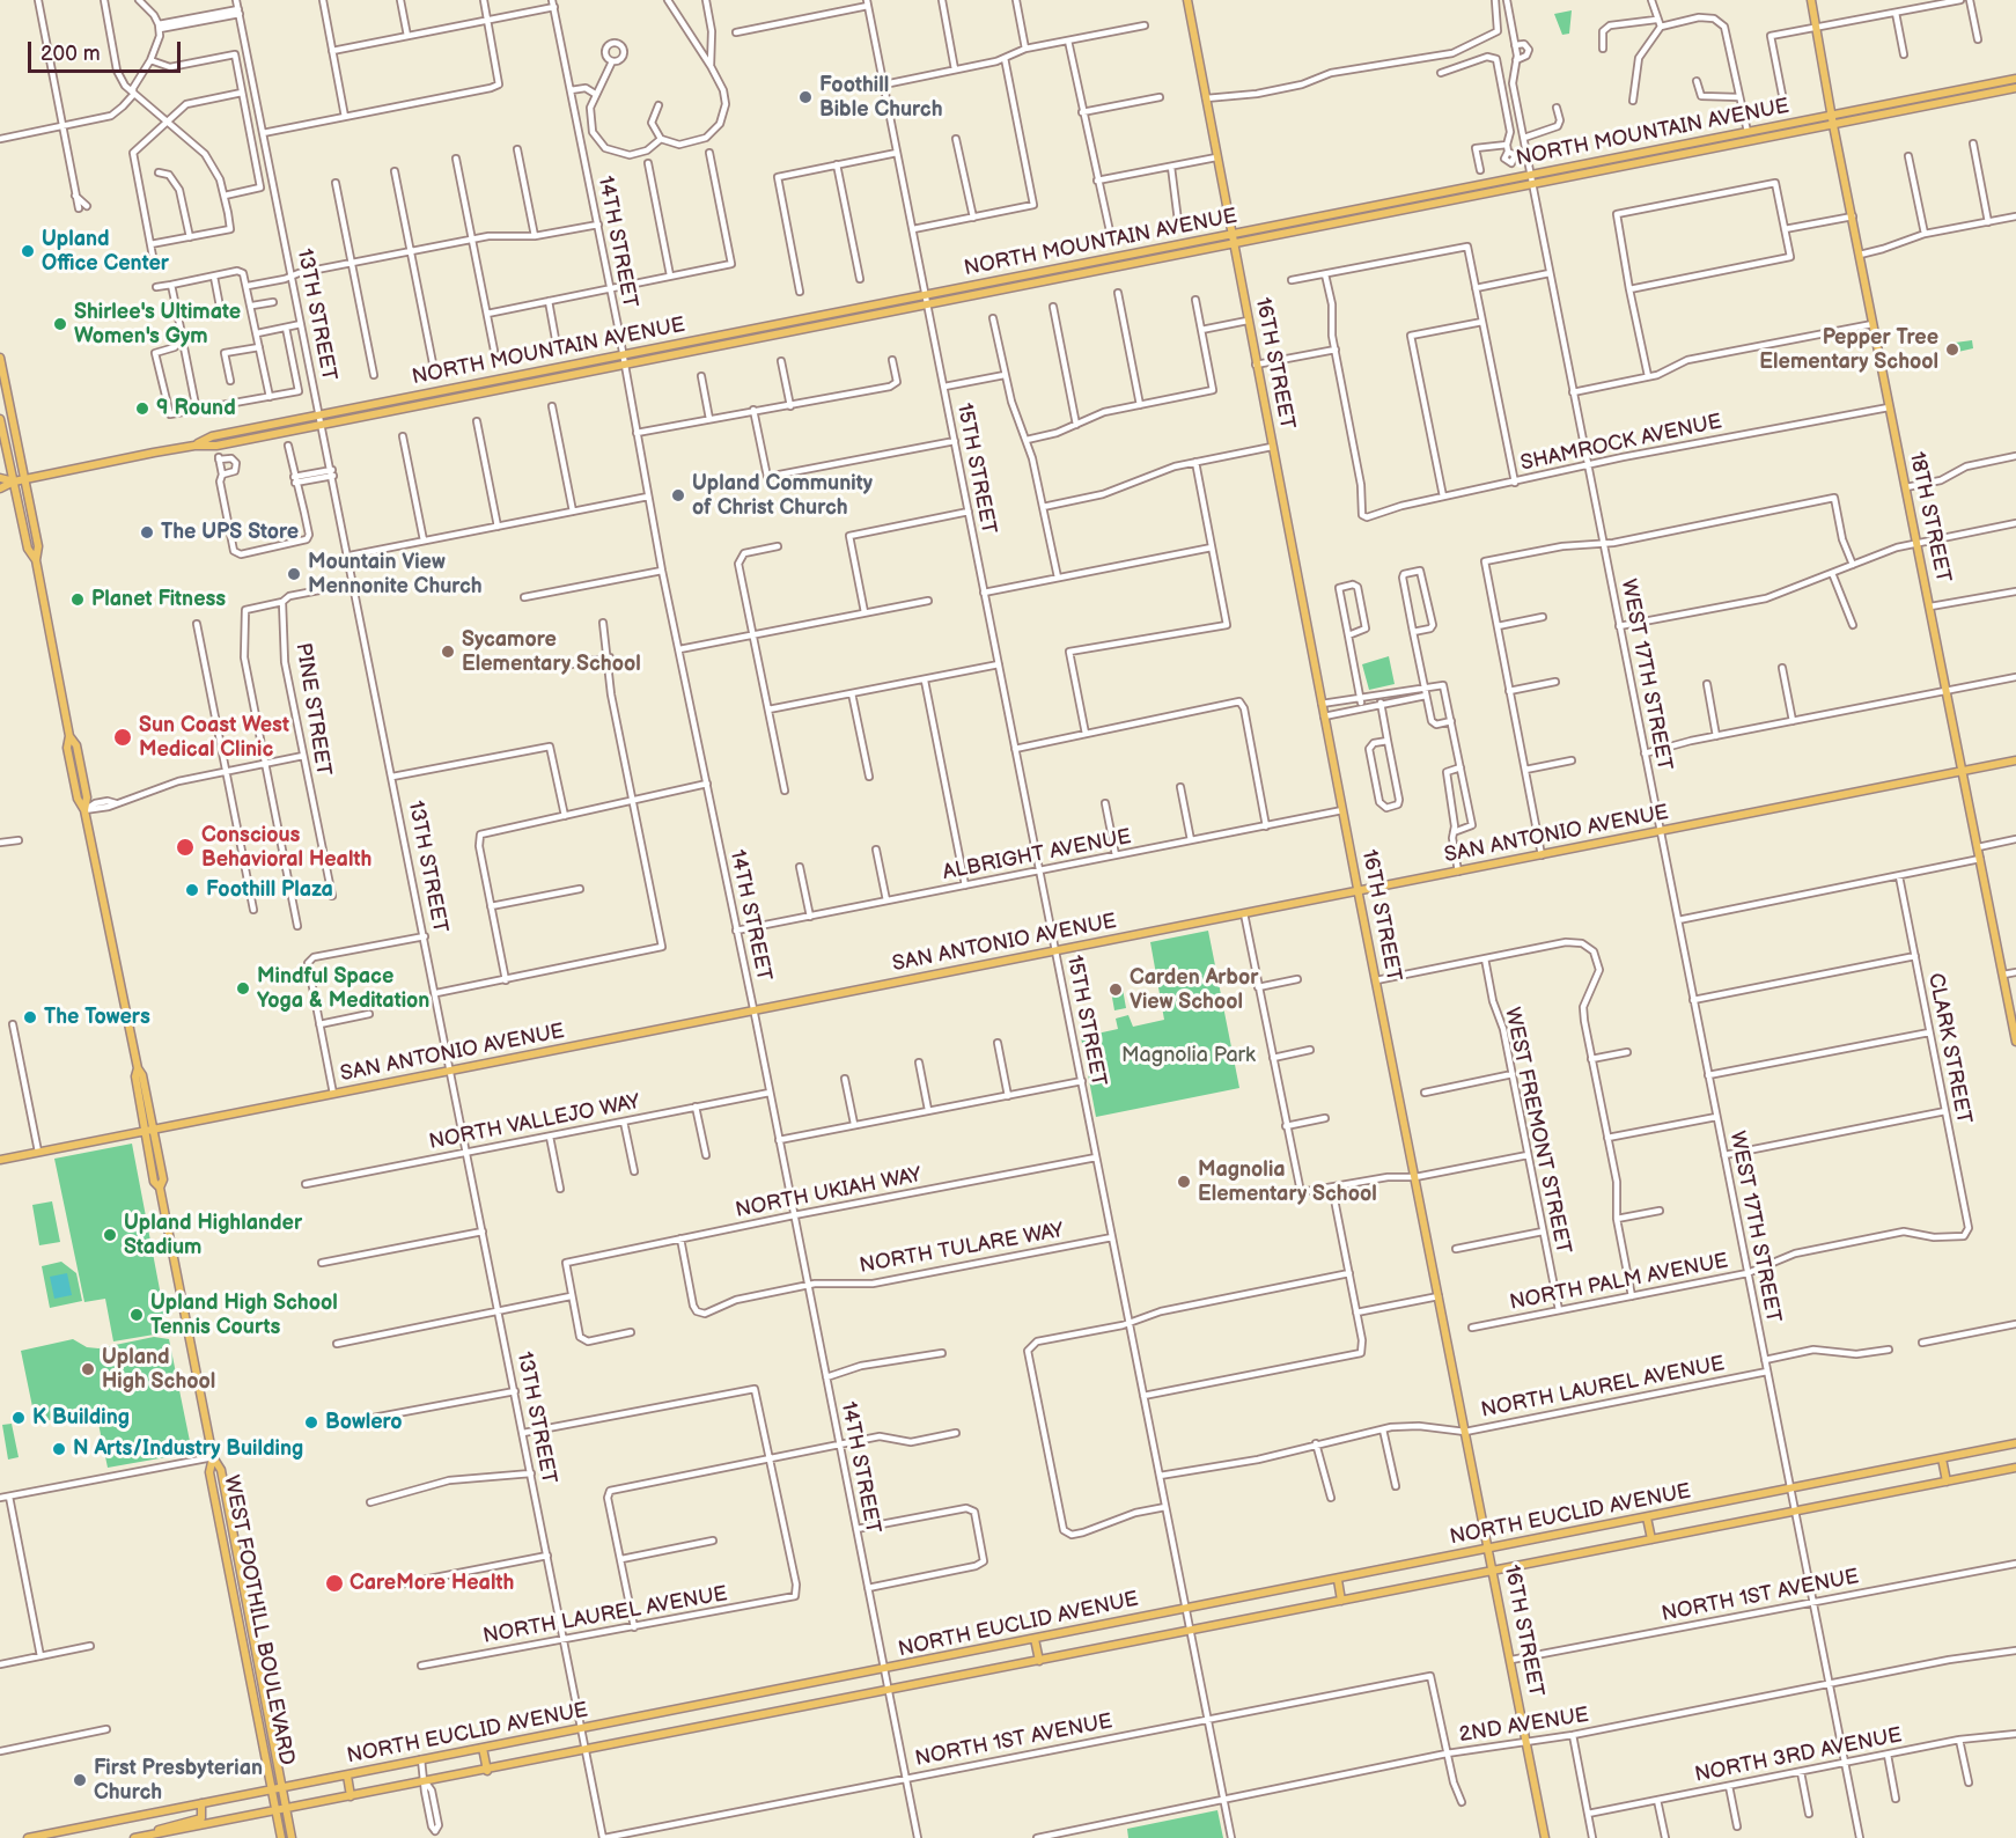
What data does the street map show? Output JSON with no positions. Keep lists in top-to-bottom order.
{
  "streets": {
    "main road": [
      "NORTH MOUNTAIN AVENUE",
      "16TH STREET",
      "18TH STREET",
      "SAN ANTONIO AVENUE",
      "NORTH EUCLID AVENUE",
      "WEST FOOTHILL BOULEVARD"
    ],
    "street": [
      "14TH STREET",
      "13TH STREET",
      "SHAMROCK AVENUE",
      "15TH STREET",
      "WEST 17TH STREET",
      "PINE STREET",
      "ALBRIGHT AVENUE",
      "CLARK STREET",
      "NORTH VALLEJO WAY",
      "WEST FREMONT STREET",
      "NORTH UKIAH WAY",
      "NORTH TULARE WAY",
      "NORTH PALM AVENUE",
      "NORTH LAUREL AVENUE",
      "NORTH 1ST AVENUE",
      "2ND AVENUE",
      "NORTH 3RD AVENUE"
    ]
  },
  "crossings": [
    ["NORTH MOUNTAIN AVENUE", "14TH STREET"],
    ["NORTH MOUNTAIN AVENUE", "13TH STREET"],
    ["NORTH MOUNTAIN AVENUE", "16TH STREET"],
    ["NORTH MOUNTAIN AVENUE", "15TH STREET"],
    ["NORTH MOUNTAIN AVENUE", "18TH STREET"],
    ["NORTH MOUNTAIN AVENUE", "WEST 17TH STREET"],
    ["NORTH MOUNTAIN AVENUE", "WEST FOOTHILL BOULEVARD"],
    ["14TH STREET", "SAN ANTONIO AVENUE"],
    ["14TH STREET", "ALBRIGHT AVENUE"],
    ["14TH STREET", "NORTH VALLEJO WAY"],
    ["14TH STREET", "NORTH UKIAH WAY"],
    ["14TH STREET", "NORTH TULARE WAY"],
    ["14TH STREET", "NORTH EUCLID AVENUE"],
    ["14TH STREET", "NORTH 1ST AVENUE"],
    ["13TH STREET", "SAN ANTONIO AVENUE"],
    ["13TH STREET", "NORTH VALLEJO WAY"],
    ["13TH STREET", "NORTH LAUREL AVENUE"],
    ["13TH STREET", "NORTH EUCLID AVENUE"],
    ["13TH STREET", "NORTH 1ST AVENUE"],
    ["16TH STREET", "SAN ANTONIO AVENUE"],
    ["16TH STREET", "ALBRIGHT AVENUE"],
    ["16TH STREET", "NORTH LAUREL AVENUE"],
    ["16TH STREET", "NORTH EUCLID AVENUE"],
    ["16TH STREET", "NORTH 1ST AVENUE"],
    ["16TH STREET", "2ND AVENUE"],
    ["SHAMROCK AVENUE", "18TH STREET"],
    ["SHAMROCK AVENUE", "WEST 17TH STREET"],
    ["15TH STREET", "SAN ANTONIO AVENUE"],
    ["15TH STREET", "ALBRIGHT AVENUE"],
    ["15TH STREET", "NORTH UKIAH WAY"],
    ["15TH STREET", "NORTH TULARE WAY"],
    ["15TH STREET", "NORTH LAUREL AVENUE"],
    ["15TH STREET", "NORTH EUCLID AVENUE"],
    ["15TH STREET", "NORTH 1ST AVENUE"],
    ["15TH STREET", "2ND AVENUE"],
    ["18TH STREET", "SAN ANTONIO AVENUE"],
    ["WEST 17TH STREET", "SAN ANTONIO AVENUE"],
    ["WEST 17TH STREET", "NORTH PALM AVENUE"],
    ["WEST 17TH STREET", "NORTH LAUREL AVENUE"],
    ["WEST 17TH STREET", "NORTH EUCLID AVENUE"],
    ["WEST 17TH STREET", "NORTH 1ST AVENUE"],
    ["WEST 17TH STREET", "2ND AVENUE"],
    ["WEST 17TH STREET", "NORTH 3RD AVENUE"],
    ["SAN ANTONIO AVENUE", "WEST FOOTHILL BOULEVARD"],
    ["CLARK STREET", "NORTH PALM AVENUE"],
    ["WEST FREMONT STREET", "NORTH PALM AVENUE"],
    ["NORTH UKIAH WAY", "NORTH TULARE WAY"],
    ["NORTH EUCLID AVENUE", "WEST FOOTHILL BOULEVARD"],
    ["NORTH 1ST AVENUE", "2ND AVENUE"]
  ],
  "parks": ["Magnolia Park"],
  "places": [
    "Foothill Bible Church",
    "Upland Office Center",
    "Shirlee's Ultimate Women's Gym",
    "Pepper Tree Elementary School",
    "9 Round",
    "Upland Community of Christ Church",
    "The UPS Store",
    "Mountain View Mennonite Church",
    "Planet Fitness",
    "Sycamore Elementary School",
    "Sun Coast West Medical Clinic",
    "Conscious Behavioral Health",
    "Foothill Plaza",
    "Mindful Space Yoga & Meditation",
    "Carden Arbor View School",
    "The Towers",
    "Magnolia Elementary School",
    "Upland Highlander Stadium",
    "Upland High School Tennis Courts",
    "Upland High School",
    "K Building",
    "Bowlero",
    "N Arts/Industry Building",
    "CareMore Health",
    "First Presbyterian Church"
  ],
  "scale_bar": "200 m"
}
